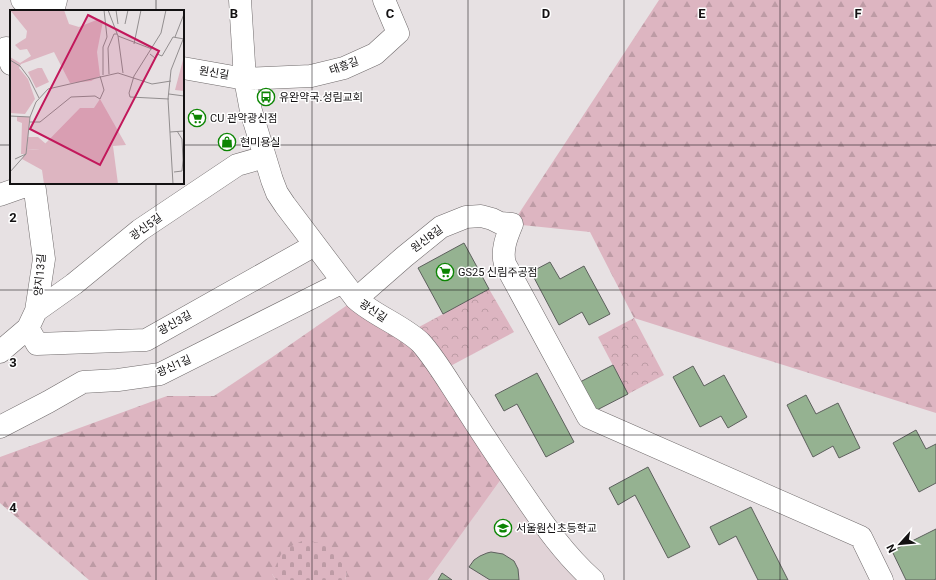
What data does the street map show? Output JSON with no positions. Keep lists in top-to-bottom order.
{
  "streets": {
    "street": [
      "태흥길",
      "원신길",
      "광신5길",
      "원신8길",
      "양지13길",
      "광신길",
      "광신3길",
      "광신1길"
    ]
  },
  "crossings": [
    ["태흥길", "원신길"],
    ["태흥길", "광신길"],
    ["원신길", "광신길"],
    ["광신5길", "양지13길"],
    ["광신5길", "광신길"],
    ["광신5길", "광신3길"],
    ["원신8길", "광신길"],
    ["양지13길", "광신3길"],
    ["광신길", "광신3길"],
    ["광신길", "광신1길"]
  ],
  "places": {
    "bus stop": ["유완약국.성림교회"],
    "supermarket": ["CU 관악광신점", "GS25 신림주공점"],
    "shop": ["현미용실"],
    "school or university": ["서울원신초등학교"]
  },
  "north": "bottom left",
  "grid": {
    "columns": [
      "B",
      "C",
      "D",
      "E",
      "F"
    ],
    "rows": ["2", "3", "4"]
  }
}
